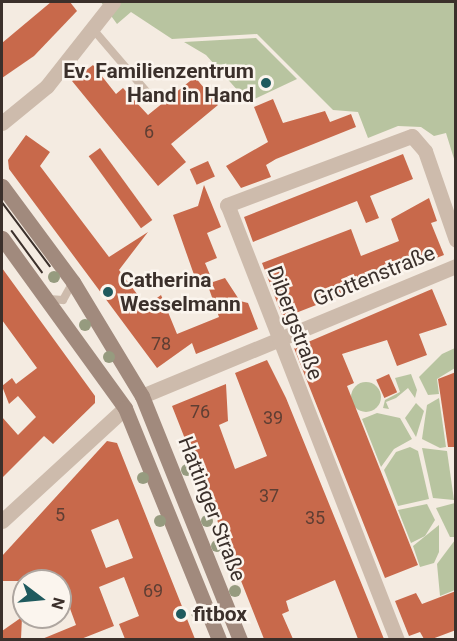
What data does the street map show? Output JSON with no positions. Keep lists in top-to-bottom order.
{
  "streets": {
    "main road": ["Hattinger Straße"],
    "street": ["Grottenstraße", "Dibergstraße"]
  },
  "crossings": [
    ["Grottenstraße", "Dibergstraße"],
    ["Grottenstraße", "Hattinger Straße"]
  ],
  "places": ["Ev. Familienzentrum Hand in Hand", "Catherina Wesselmann", "fitbox"],
  "house_numbers": [
    "6",
    "78",
    "76",
    "39",
    "37",
    "5",
    "35",
    "69"
  ],
  "north": "right"
}
